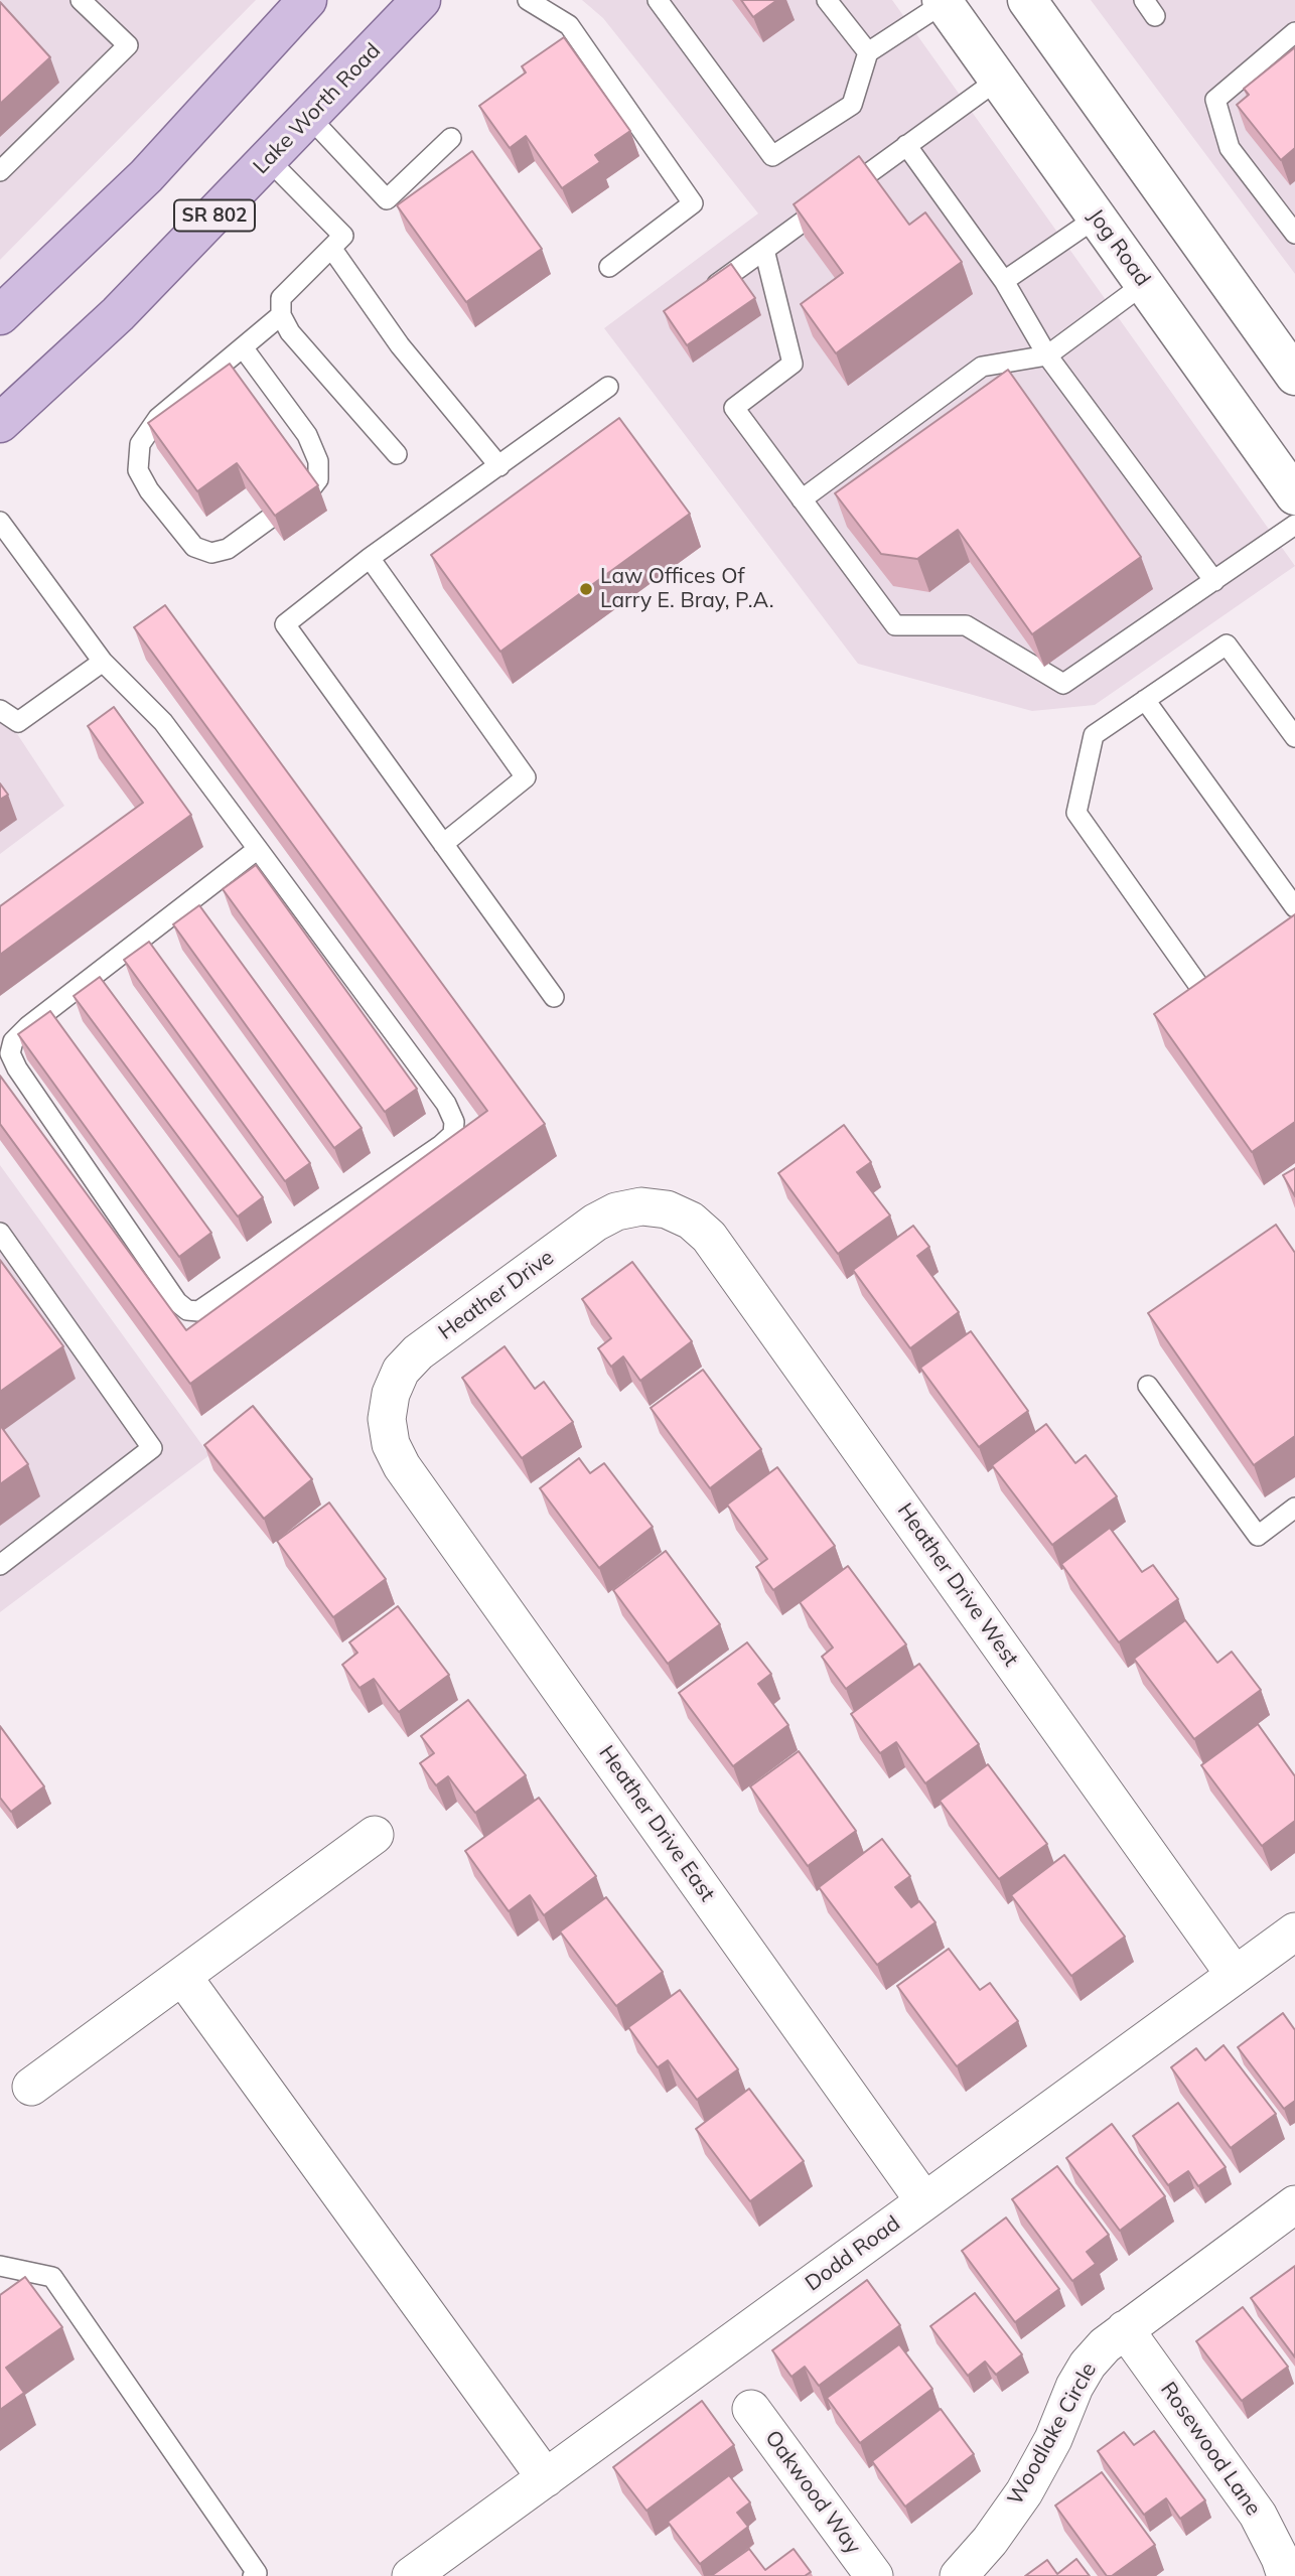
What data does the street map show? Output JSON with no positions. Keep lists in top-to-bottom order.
{
  "streets": {
    "main road": ["Lake Worth Road", "SR 802", "Jog Road"],
    "street": [
      "Heather Drive",
      "Heather Drive West",
      "Heather Drive East",
      "Dodd Road",
      "Woodlake Circle",
      "Rosewood Lane",
      "Oakwood Way"
    ]
  },
  "crossings": [
    ["Heather Drive", "Heather Drive West"],
    ["Heather Drive", "Heather Drive East"],
    ["Heather Drive West", "Dodd Road"],
    ["Heather Drive East", "Dodd Road"],
    ["Woodlake Circle", "Rosewood Lane"]
  ],
  "places": ["Law Offices Of Larry E. Bray, P.A."]
}
